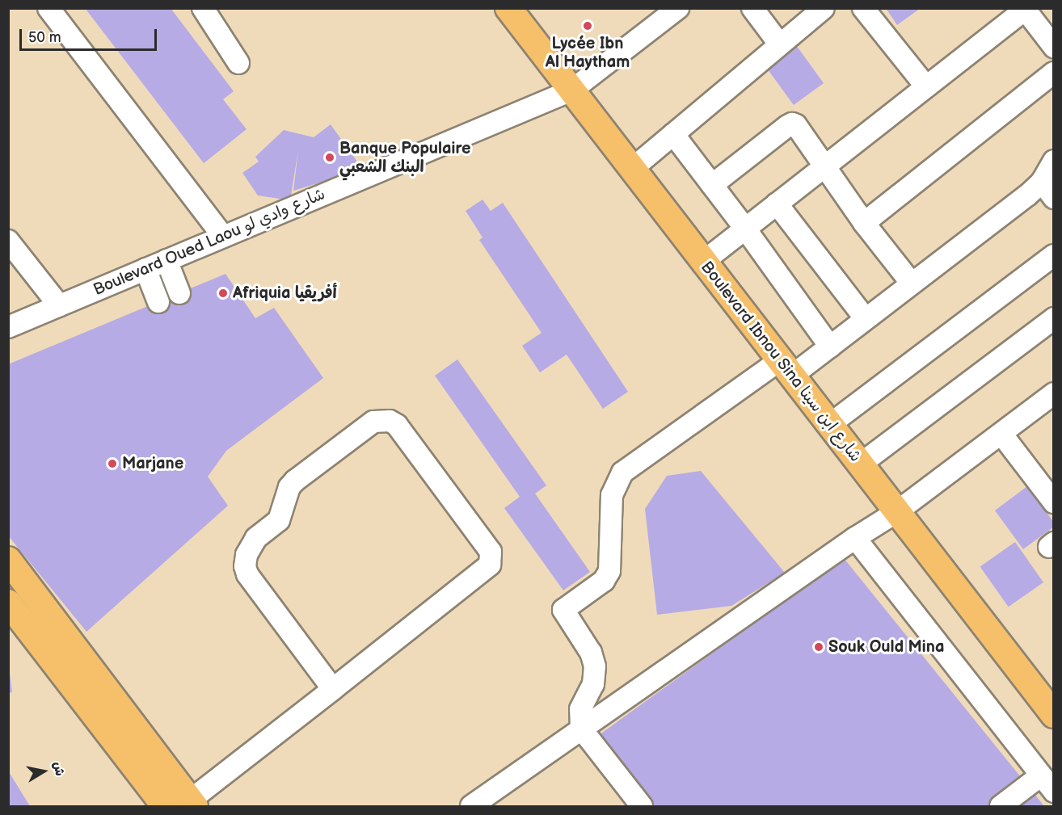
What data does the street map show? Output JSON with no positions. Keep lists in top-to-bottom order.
{
  "streets": {
    "main road": ["Boulevard Ibnou Sina شارع ابن سينا"],
    "street": ["Boulevard Oued Laou شارع وادي لو"]
  },
  "crossings": [
    ["Boulevard Oued Laou شارع وادي لو", "Boulevard Ibnou Sina شارع ابن سينا"]
  ],
  "places": [
    "Lycée Ibn Al Haytham",
    "Banque Populaire البنك الشعبي",
    "Afriquia أفريقيا",
    "Marjane",
    "Souk Ould Mina"
  ],
  "scale_bar": "50 m",
  "north": "right"
}
